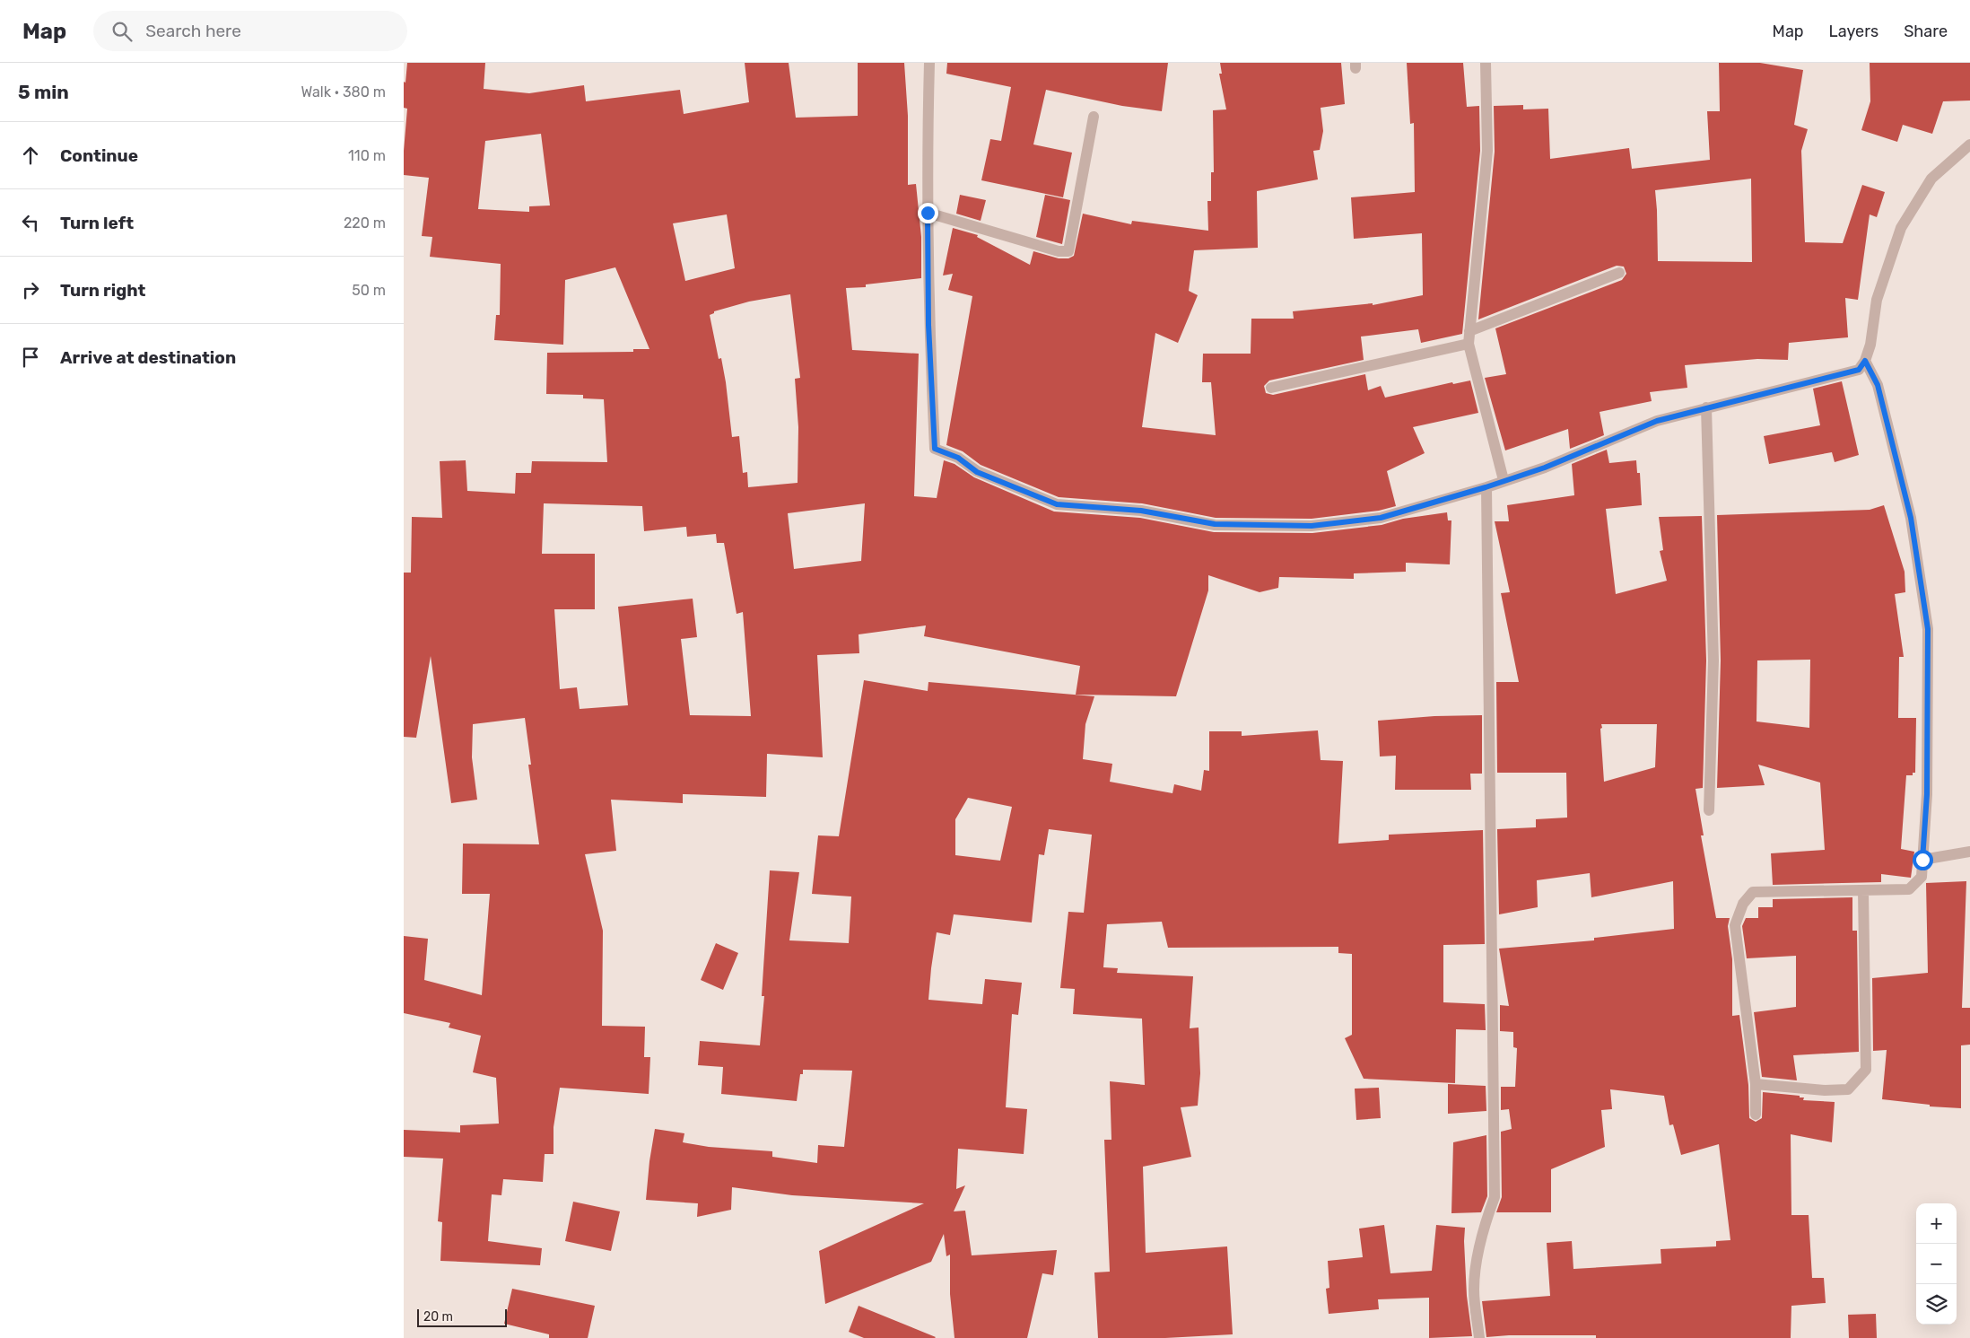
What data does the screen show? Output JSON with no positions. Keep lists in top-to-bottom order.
{
  "scale_bar": "20 m",
  "page": {
    "header": "Map",
    "search": "Search here",
    "nav": ["Map", "Layers", "Share"],
    "heading": ["5 min", "Walk · 380 m"],
    "list": [
      ["Continue", "110 m"],
      ["Turn left", "220 m"],
      ["Turn right", "50 m"],
      "Arrive at destination"
    ],
    "map_buttons": ["+", "−"],
    "scale": "20 m"
  }
}
